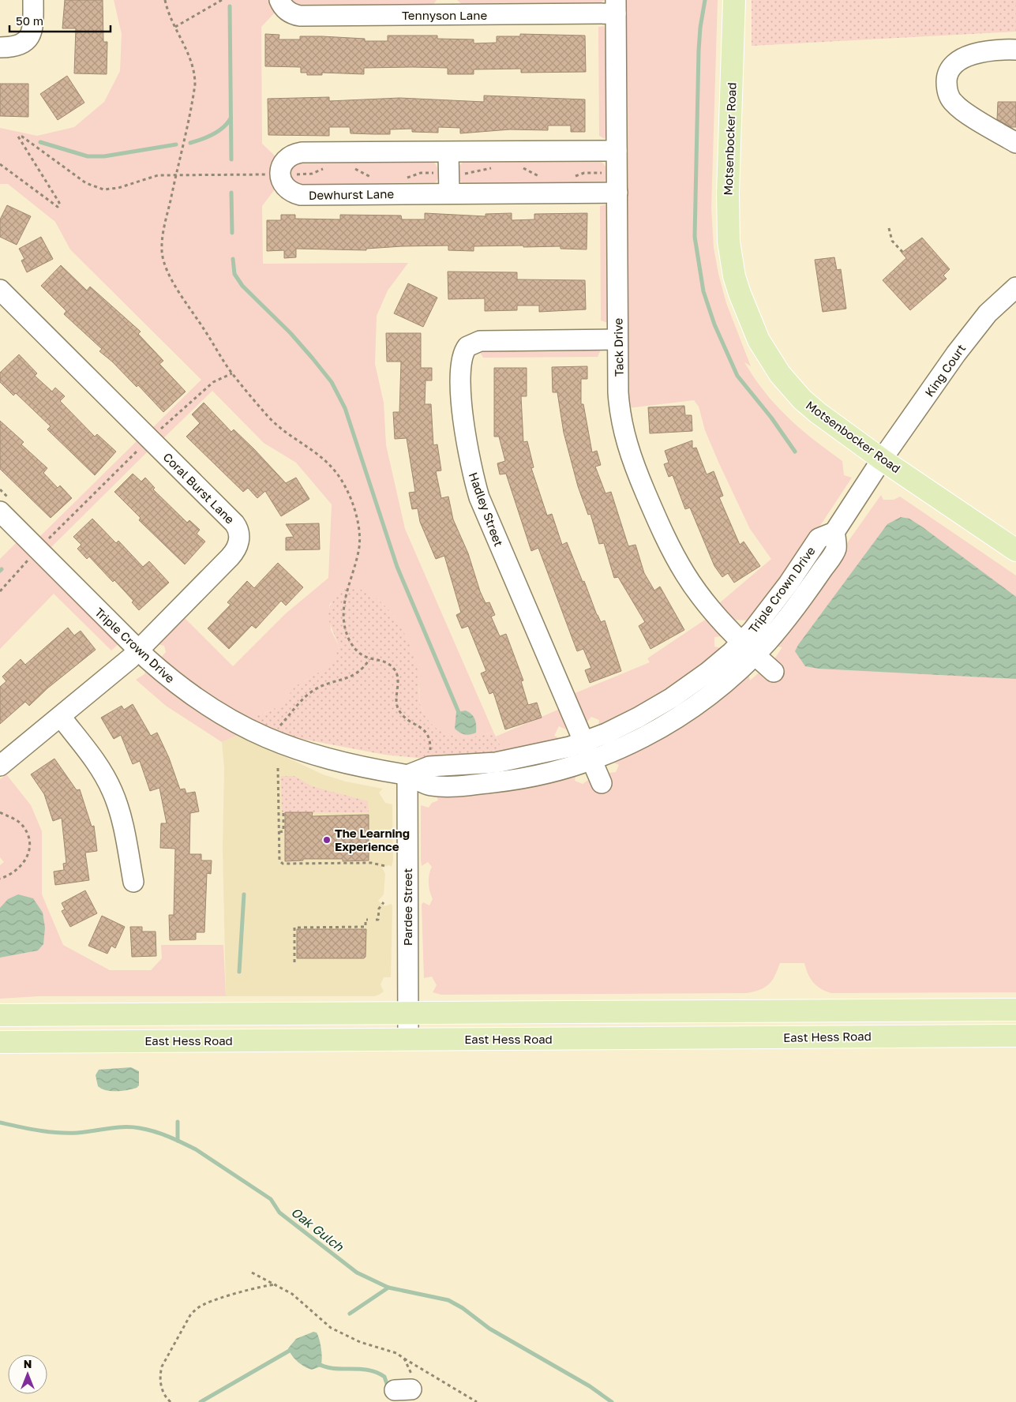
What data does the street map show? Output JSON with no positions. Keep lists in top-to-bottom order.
{
  "streets": {
    "main road": ["Motsenbocker Road", "East Hess Road"],
    "street": [
      "Tennyson Lane",
      "Dewhurst Lane",
      "Tack Drive",
      "King Court",
      "Coral Burst Lane",
      "Hadley Street",
      "Triple Crown Drive",
      "Pardee Street"
    ]
  },
  "crossings": [
    ["Tennyson Lane", "Tack Drive"],
    ["Motsenbocker Road", "King Court"],
    ["Motsenbocker Road", "Triple Crown Drive"],
    ["Dewhurst Lane", "Tack Drive"],
    ["Tack Drive", "Hadley Street"],
    ["Tack Drive", "Triple Crown Drive"],
    ["King Court", "Triple Crown Drive"],
    ["Coral Burst Lane", "Triple Crown Drive"],
    ["Hadley Street", "Triple Crown Drive"],
    ["Triple Crown Drive", "Pardee Street"],
    ["Pardee Street", "East Hess Road"]
  ],
  "water": ["Oak Gulch"],
  "places": ["The Learning Experience"],
  "scale_bar": "50 m",
  "north": "top"
}
